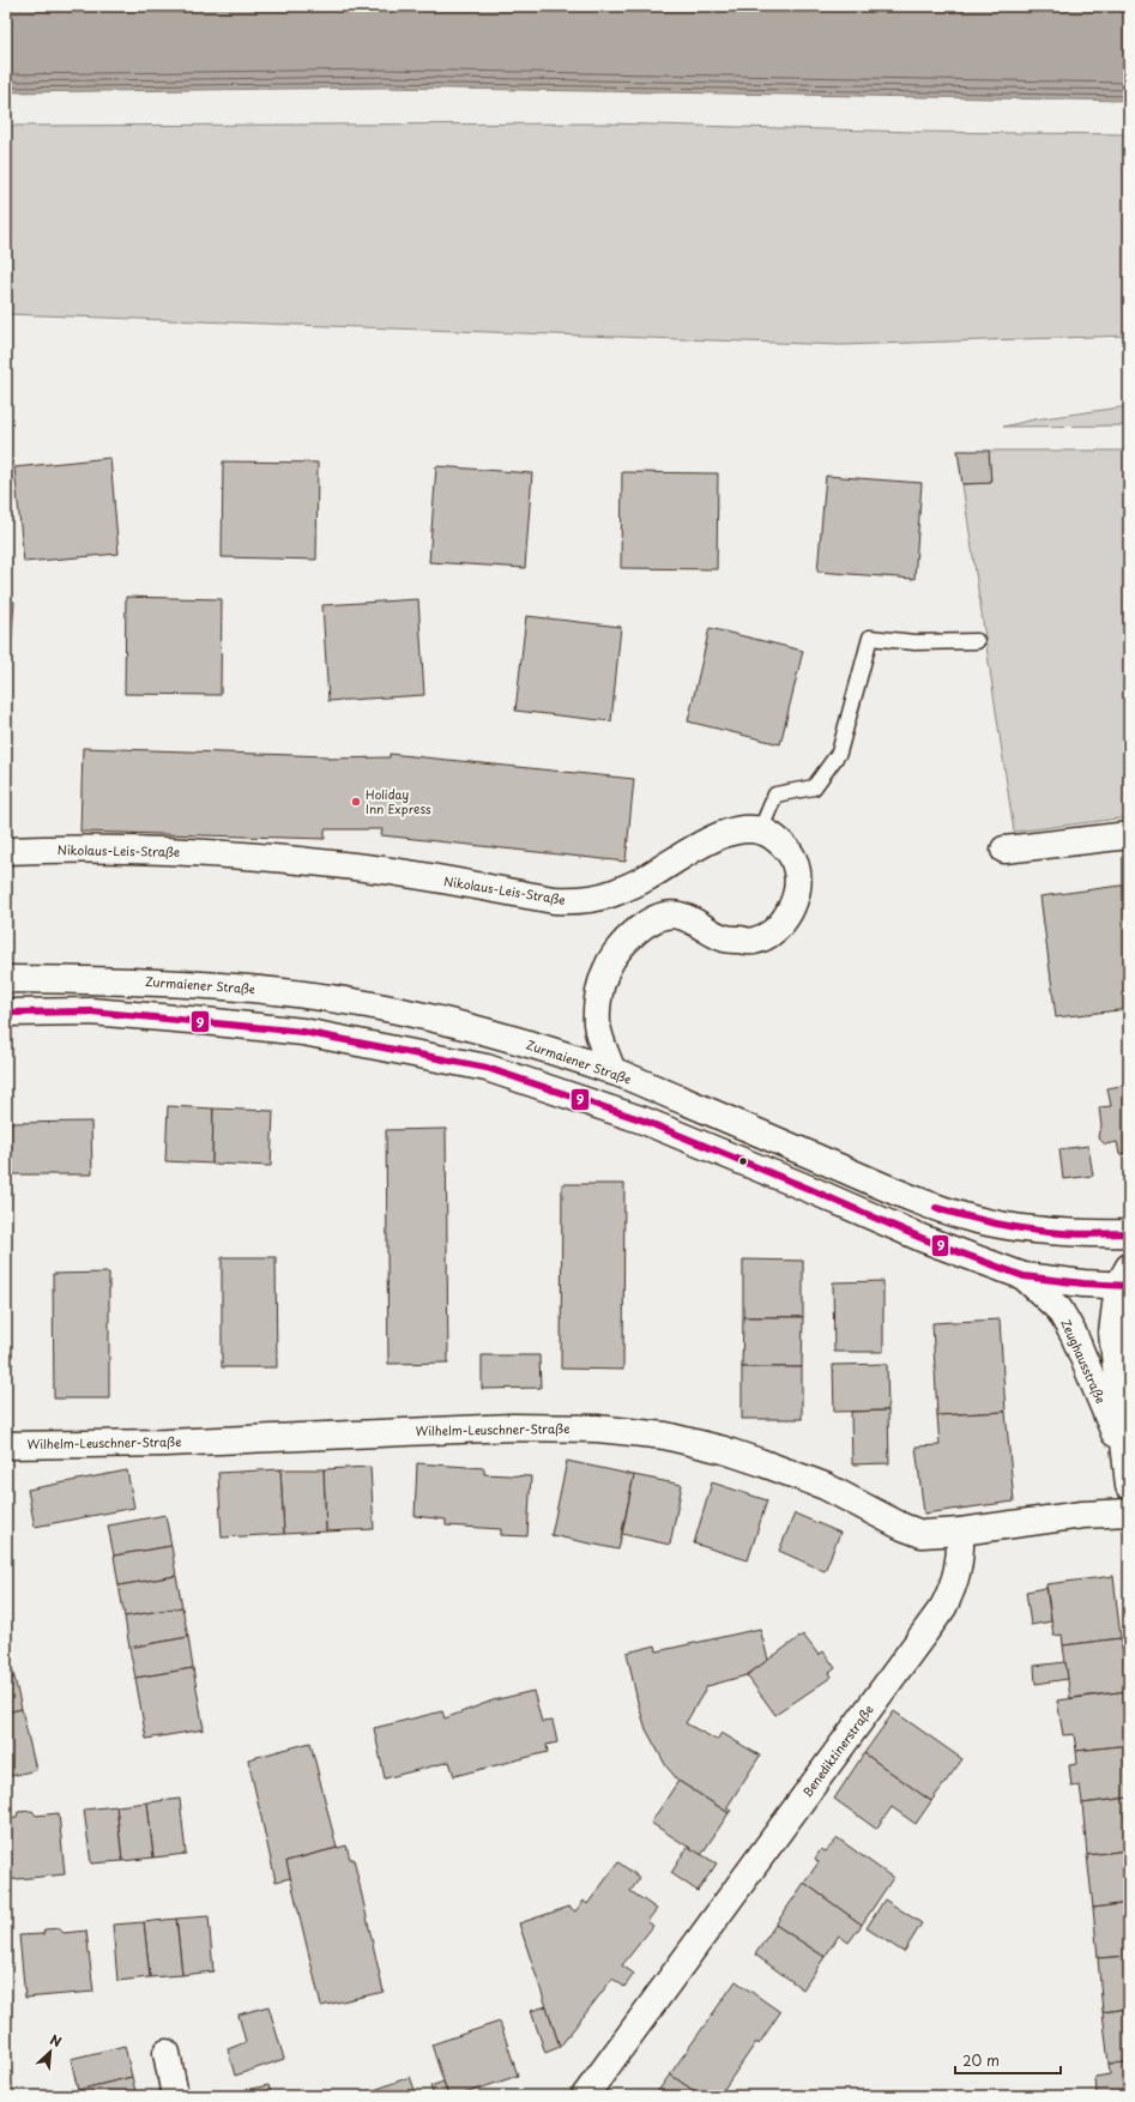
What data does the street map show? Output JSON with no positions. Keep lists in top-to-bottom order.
{
  "streets": {
    "street": [
      "Nikolaus-Leis-Straße",
      "Zurmaiener Straße",
      "Zeughausstraße",
      "Wilhelm-Leuschner-Straße",
      "Benediktinerstraße"
    ]
  },
  "crossings": [
    ["Nikolaus-Leis-Straße", "Zurmaiener Straße"],
    ["Wilhelm-Leuschner-Straße", "Benediktinerstraße"]
  ],
  "places": ["Holiday Inn Express"],
  "lines": ["transit line 9"],
  "scale_bar": "20 m",
  "north": "top right"
}
